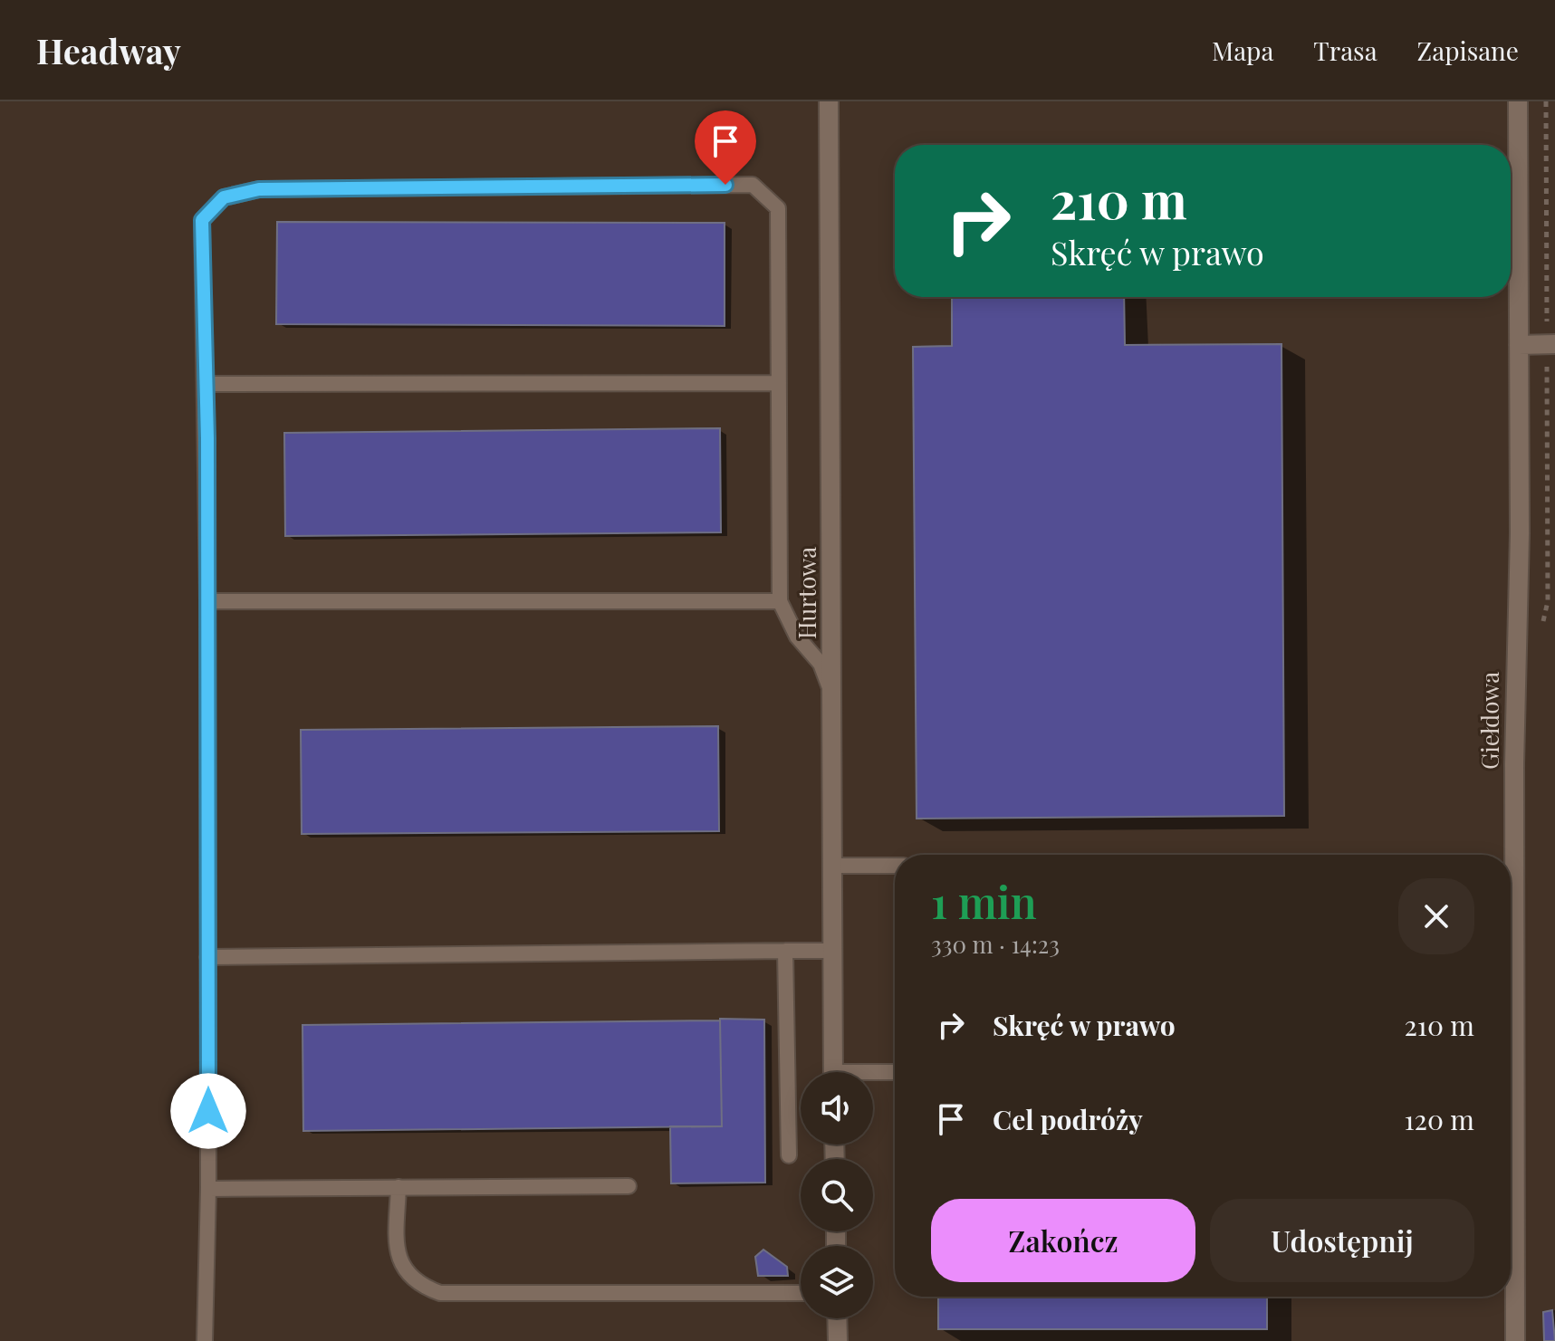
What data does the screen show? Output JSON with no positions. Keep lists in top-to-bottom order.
{
  "streets": {
    "street": ["Hurtowa", "Giełdowa"]
  },
  "page": {
    "header": "Headway",
    "nav": ["Mapa", "Trasa", "Zapisane"],
    "turn": ["210 m", "Skręć w prawo"],
    "heading": ["1 min", "330 m · 14:23"],
    "list": [
      {
        "name": "Skręć w prawo",
        "value": "210 m"
      },
      {
        "name": "Cel podróży",
        "value": "120 m"
      }
    ],
    "buttons": ["Zakończ", "Udostępnij"]
  }
}
